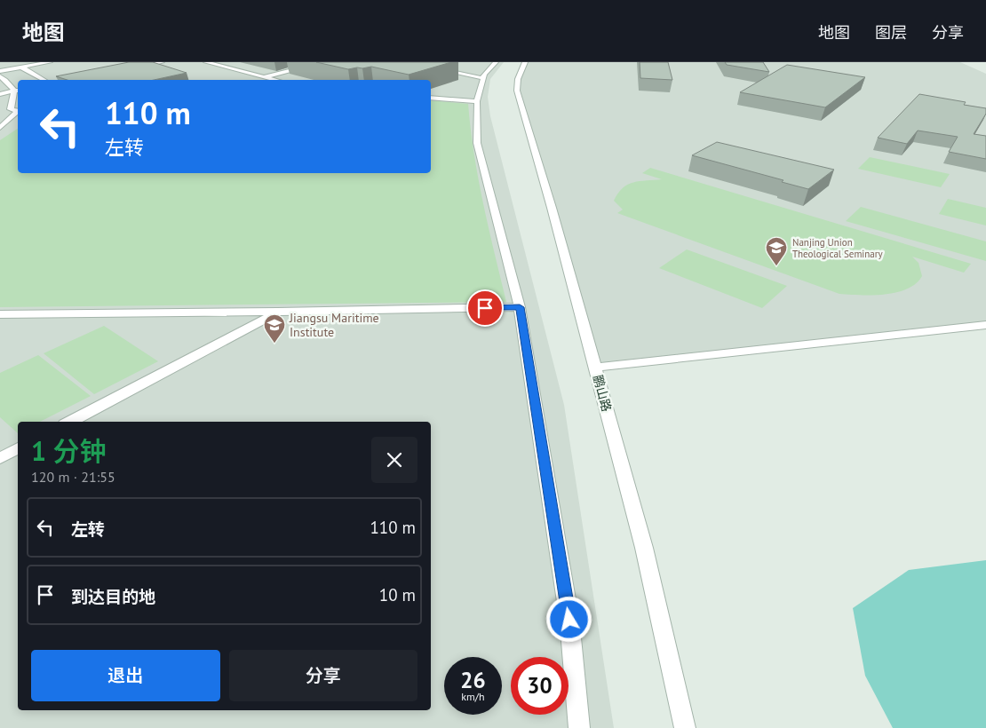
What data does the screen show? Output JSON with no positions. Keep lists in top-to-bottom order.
{
  "streets": {
    "street": ["鹏山路"]
  },
  "places": {
    "school or university": ["Nanjing Union Theological Seminary", "Jiangsu Maritime Institute"]
  },
  "page": {
    "header": "地图",
    "nav": ["地图", "图层", "分享"],
    "turn": ["110 m", "左转"],
    "heading": ["1 分钟", "120 m · 21:55"],
    "list": [
      {
        "name": "左转",
        "value": "110 m"
      },
      {
        "name": "到达目的地",
        "value": "10 m"
      }
    ],
    "buttons": ["退出", "分享"],
    "speed": "26 km/h",
    "limit": "30"
  }
}
